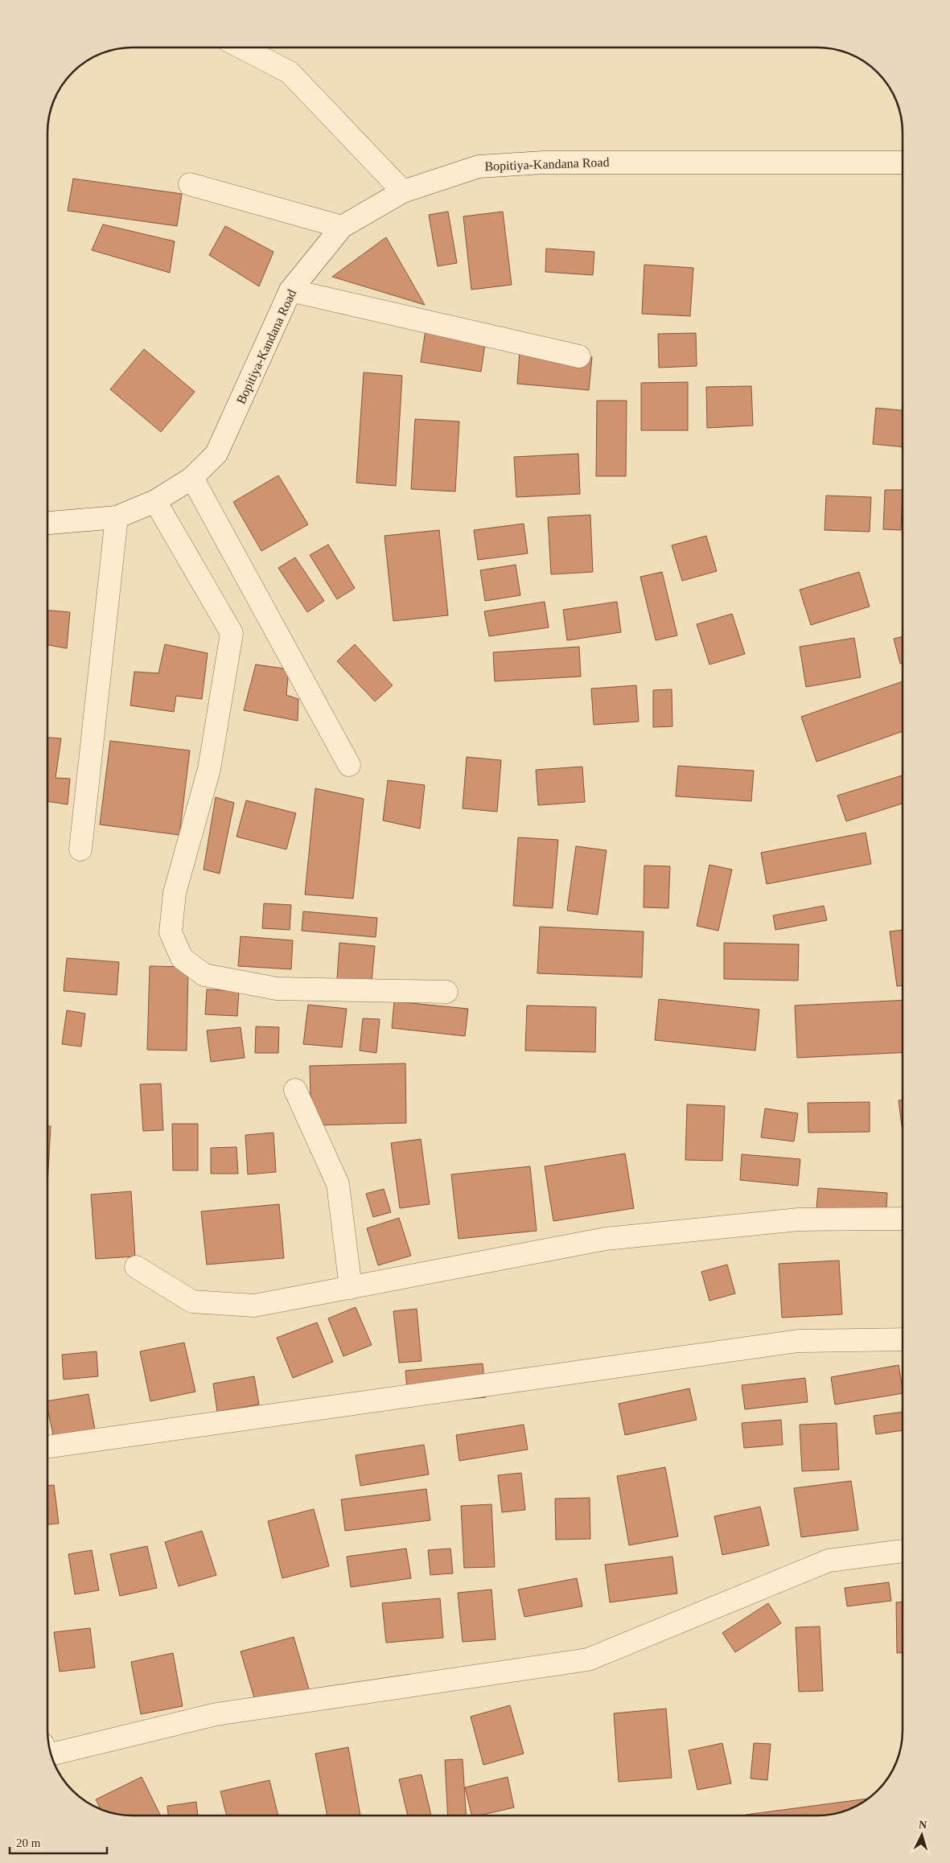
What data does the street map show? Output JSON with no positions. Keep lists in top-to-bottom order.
{
  "streets": {
    "street": ["Bopitiya-Kandana Road"]
  },
  "scale_bar": "20 m",
  "north": "top"
}
